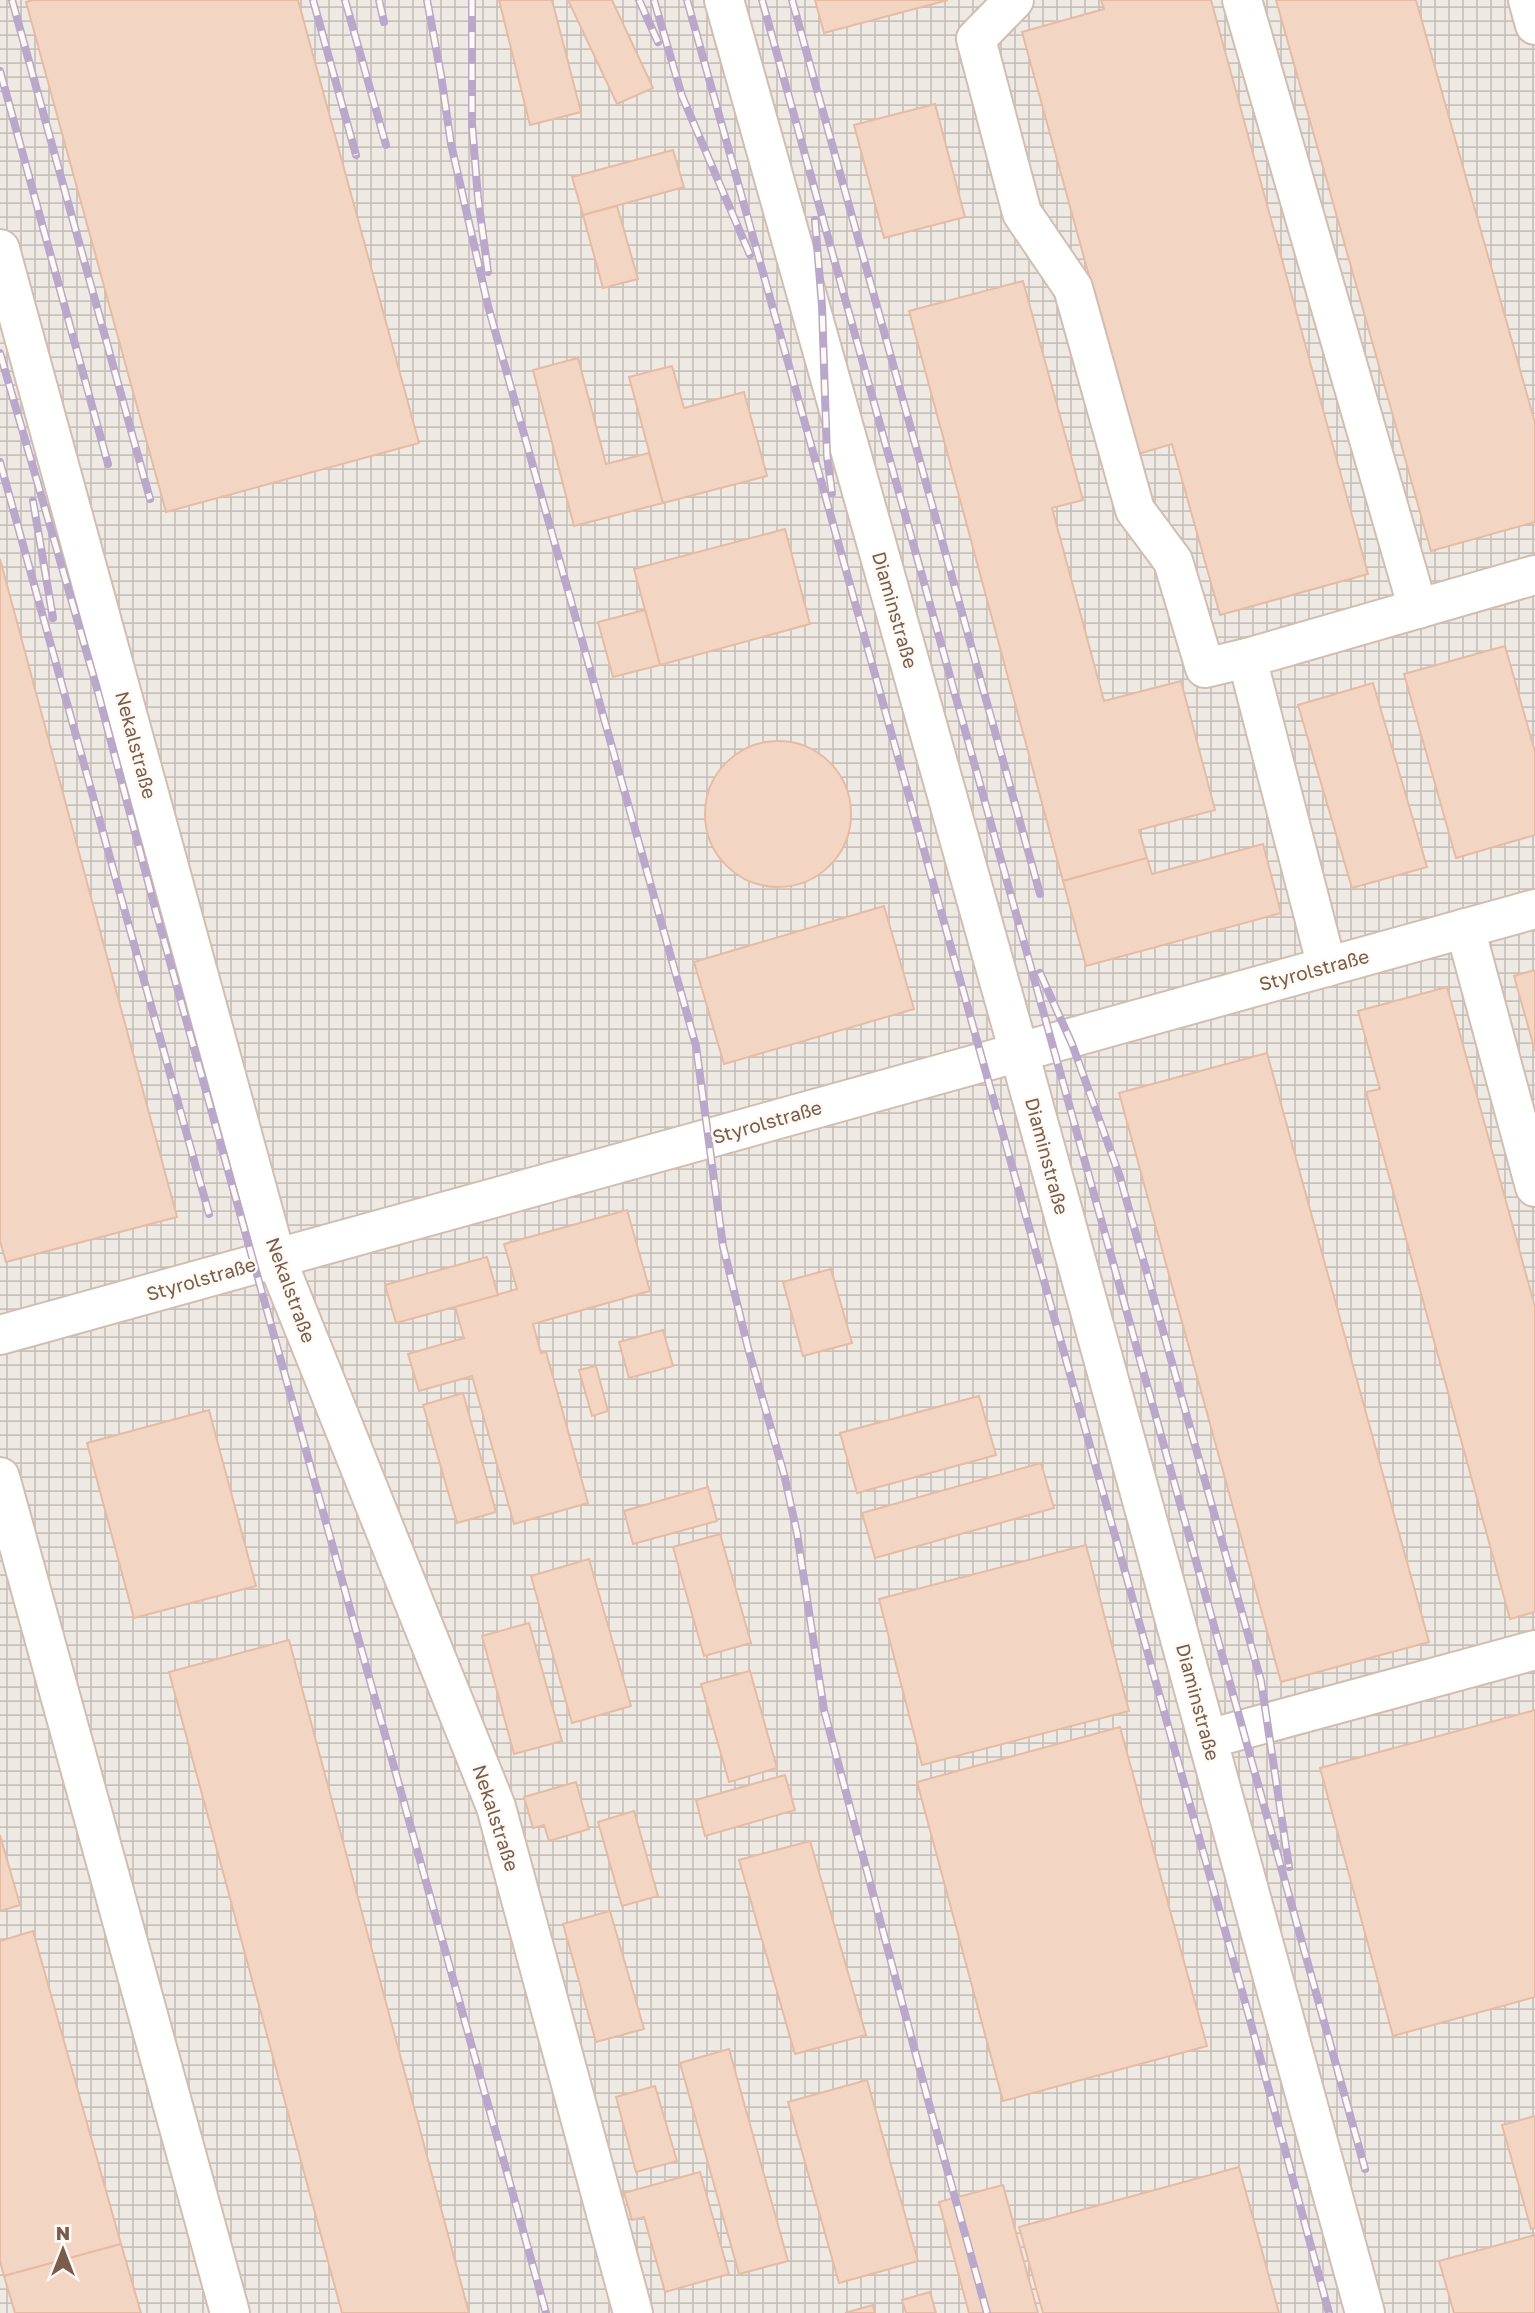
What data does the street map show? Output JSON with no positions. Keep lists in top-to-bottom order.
{
  "streets": {
    "street": ["Diaminstraße", "Nekalstraße", "Styrolstraße"]
  },
  "crossings": [
    ["Diaminstraße", "Styrolstraße"],
    ["Nekalstraße", "Styrolstraße"]
  ],
  "north": "top"
}
